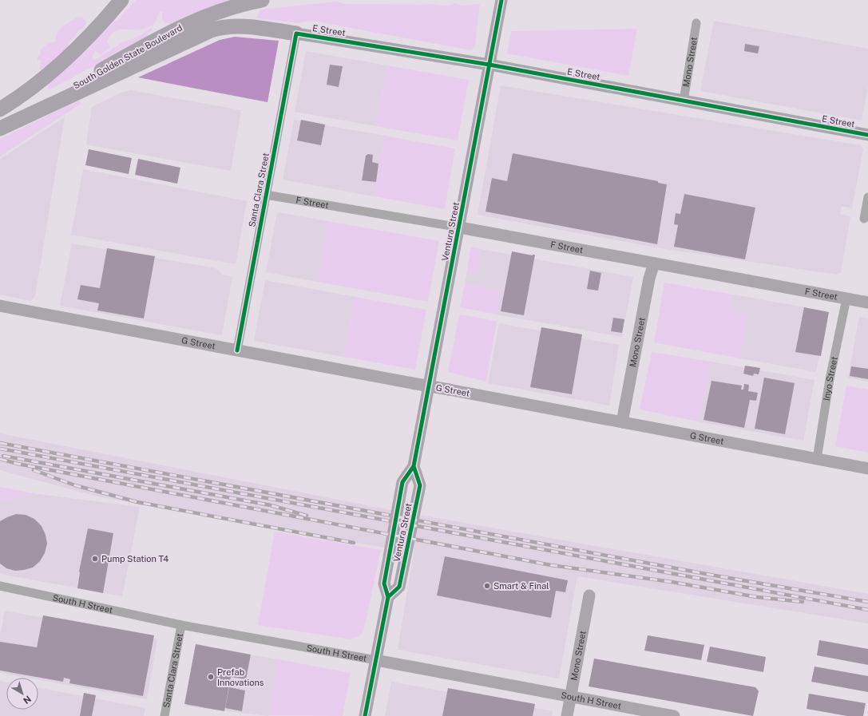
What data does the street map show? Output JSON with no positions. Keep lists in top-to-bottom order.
{
  "streets": {
    "highway": ["South Golden State Boulevard"],
    "street": [
      "E Street",
      "Mono Street",
      "Santa Clara Street",
      "F Street",
      "Ventura Street",
      "G Street",
      "Inyo Street",
      "South H Street"
    ]
  },
  "crossings": [
    ["E Street", "Mono Street"],
    ["E Street", "Santa Clara Street"],
    ["E Street", "Ventura Street"],
    ["Mono Street", "F Street"],
    ["Mono Street", "G Street"],
    ["Mono Street", "South H Street"],
    ["Santa Clara Street", "F Street"],
    ["Santa Clara Street", "G Street"],
    ["Santa Clara Street", "South H Street"],
    ["F Street", "Ventura Street"],
    ["F Street", "Inyo Street"],
    ["Ventura Street", "South H Street"],
    ["G Street", "Inyo Street"]
  ],
  "places": ["Pump Station T4", "Smart & Final", "Prefab Innovations"],
  "north": "bottom right"
}
